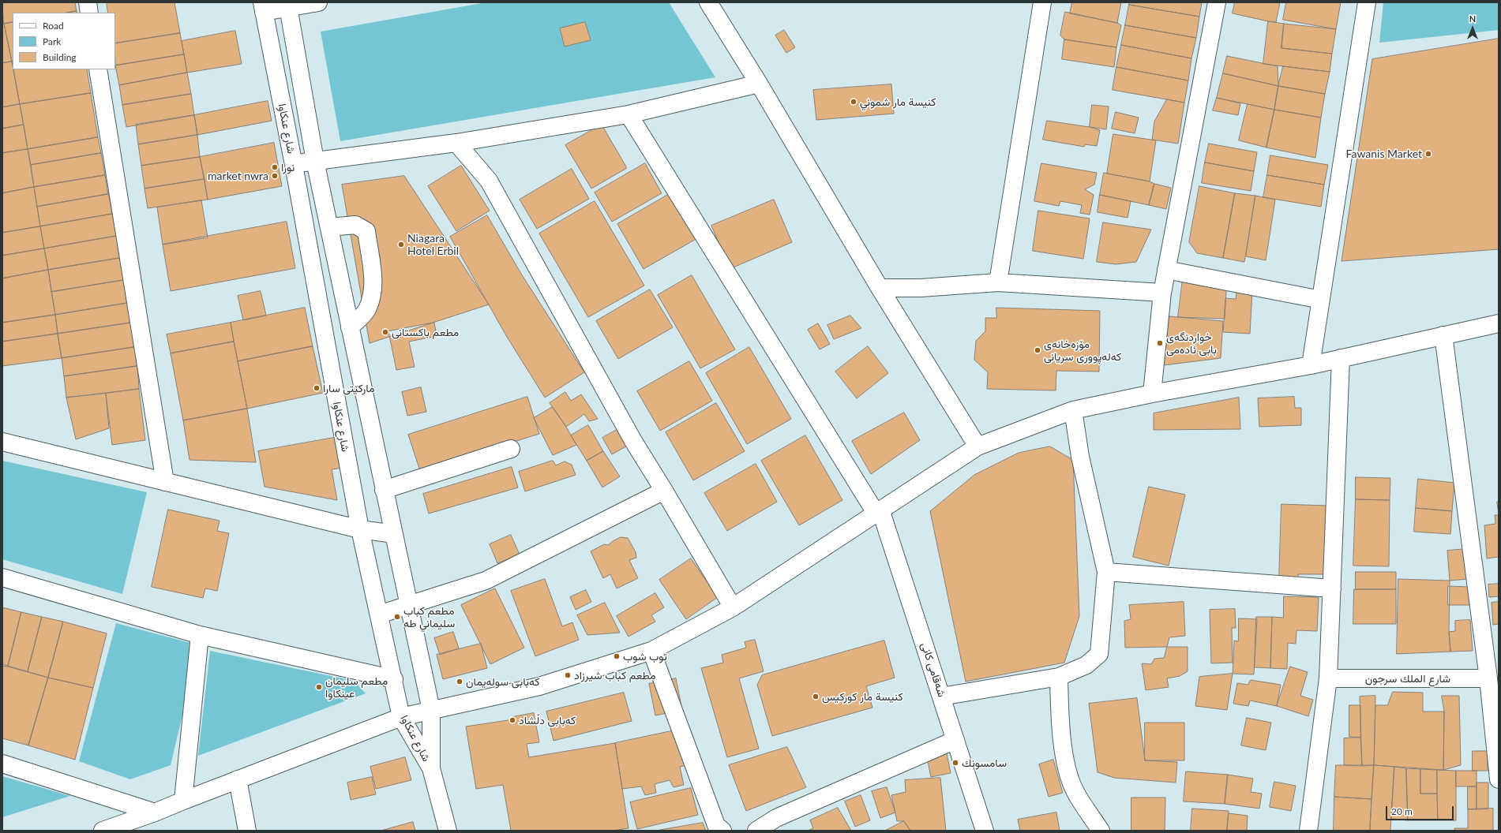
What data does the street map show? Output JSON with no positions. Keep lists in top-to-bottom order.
{
  "streets": {
    "street": ["شارع عنكاوا", "شەقامی کانی", "شارع الملك سرجون"]
  },
  "places": [
    "كنيسة مار شموني",
    "Fawanis Market",
    "نورا",
    "market nwra",
    "Niagara Hotel Erbil",
    "مطعم باکستانی",
    "خواردنگەی بابی ئادەمی",
    "مۆزەخانەی کەلەپووری سریانی",
    "مارکێتی سارا",
    "مطعم كباب سليماني طه",
    "توب شوب",
    "مطعم كباب شيرزاد",
    "کەبابی سولەیمان",
    "مطعم سليمان عينكاوا",
    "كنيسة مار كوركيس",
    "کەبابی دڵشاد",
    "سامسونك"
  ],
  "legend": ["Road", "Park", "Building"],
  "scale_bar": "20 m",
  "north": "top"
}
